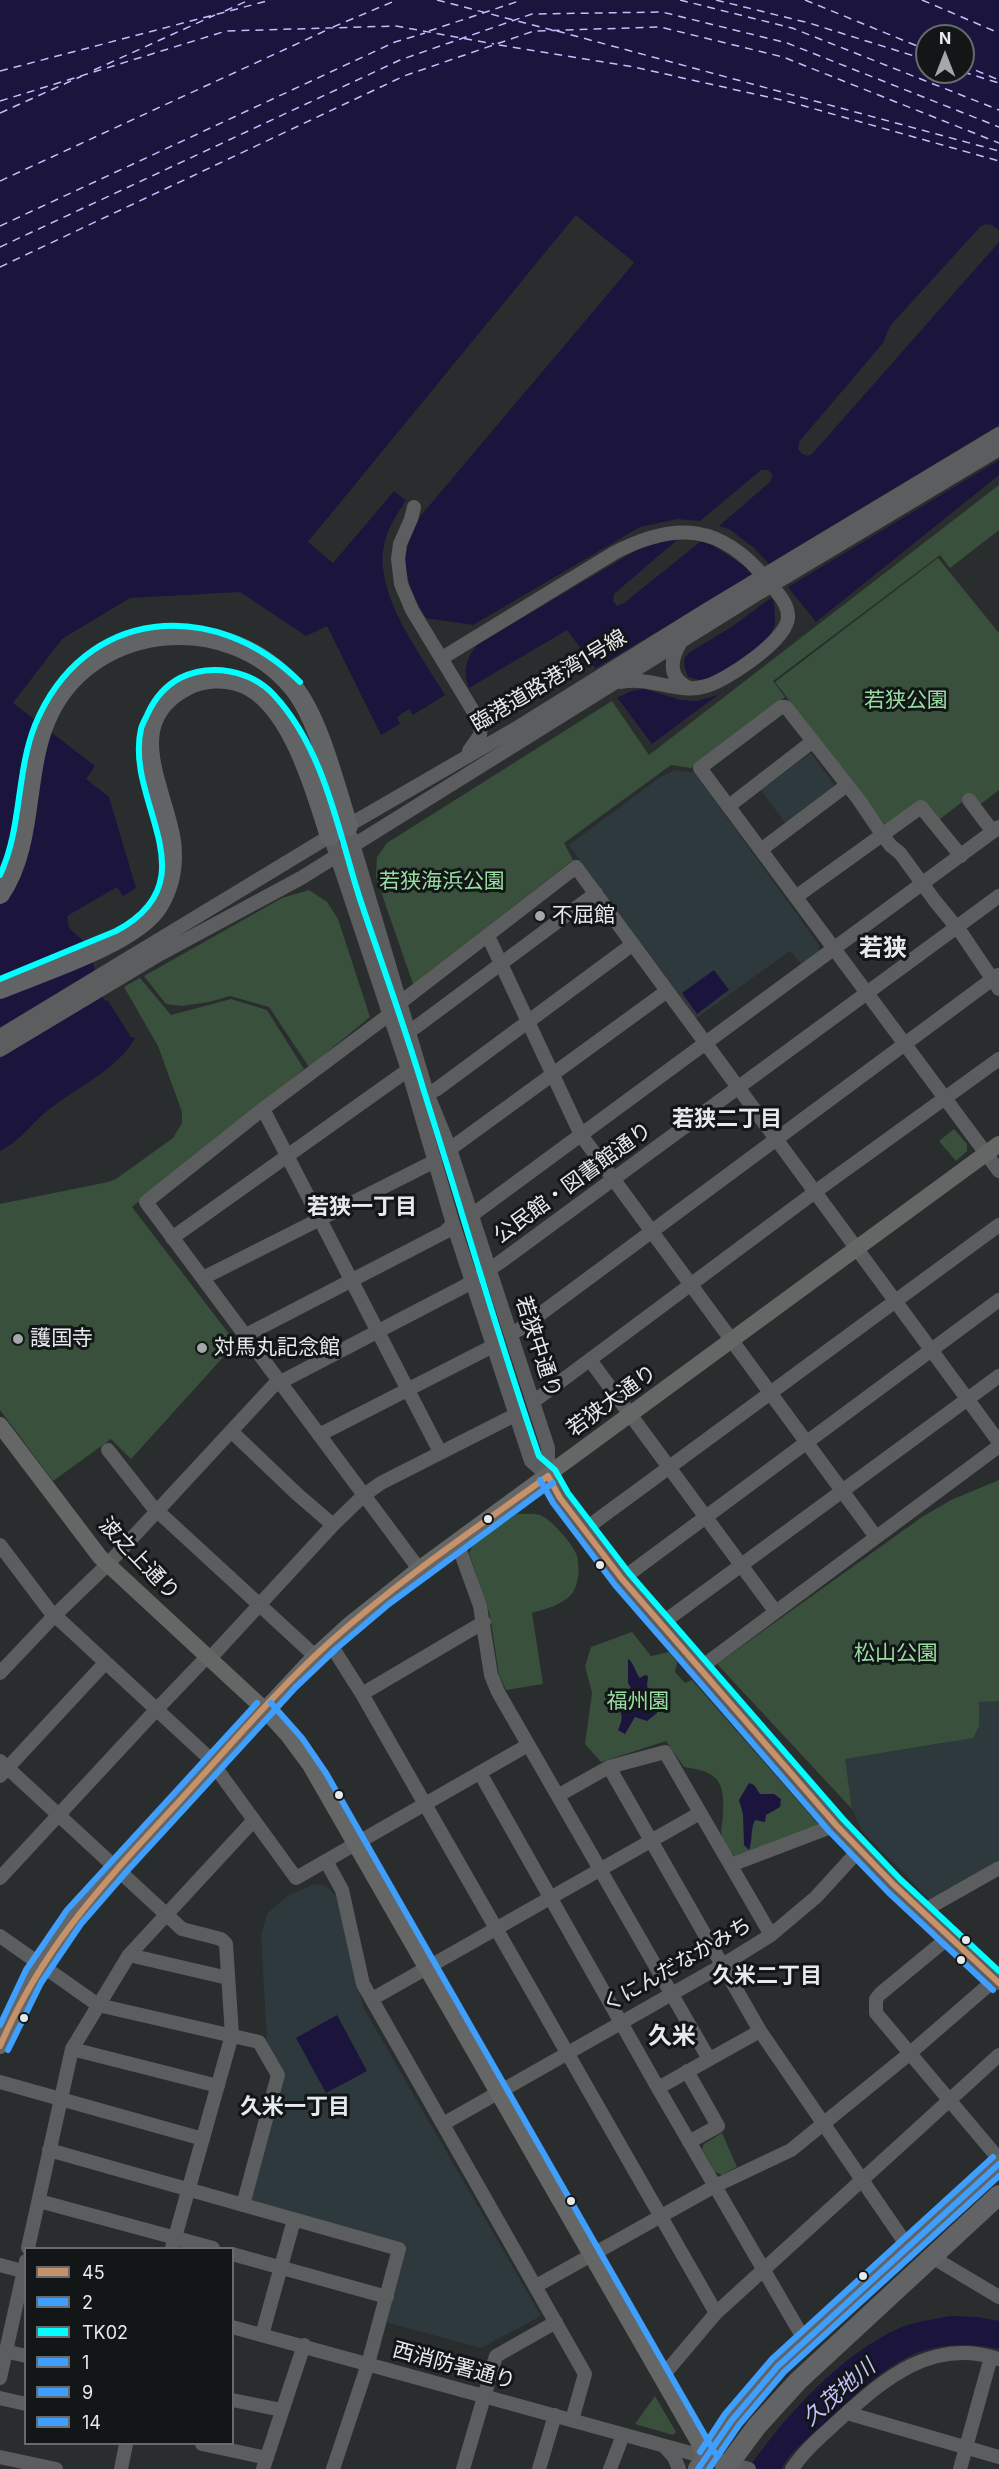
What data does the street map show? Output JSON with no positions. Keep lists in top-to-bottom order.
{
  "streets": {
    "main road": ["若狭大通り", "波之上通り"],
    "street": [
      "臨港道路港湾1号線",
      "公民館・図書館通り",
      "若狭中通り",
      "くにんだなかみち",
      "西消防署通り"
    ]
  },
  "crossings": [
    ["臨港道路港湾1号線", "若狭中通り"],
    ["公民館・図書館通り", "若狭中通り"],
    ["公民館・図書館通り", "波之上通り"],
    ["若狭中通り", "若狭大通り"],
    ["若狭大通り", "波之上通り"],
    ["波之上通り", "くにんだなかみち"],
    ["波之上通り", "西消防署通り"]
  ],
  "districts": [
    "若狭",
    "若狭二丁目",
    "若狭一丁目",
    "久米二丁目",
    "久米",
    "久米一丁目"
  ],
  "water": ["久茂地川"],
  "parks": [
    "若狭公園",
    "若狭海浜公園",
    "松山公園",
    "福州園"
  ],
  "places": ["不屈館", "護国寺", "対馬丸記念館"],
  "lines": [
    "transit line TK02",
    "transit line 45",
    "transit line 2",
    "transit line 1",
    "transit line 9",
    "transit line 14"
  ],
  "legend": [
    "45",
    "2",
    "TK02",
    "1",
    "9",
    "14"
  ],
  "north": "top"
}
